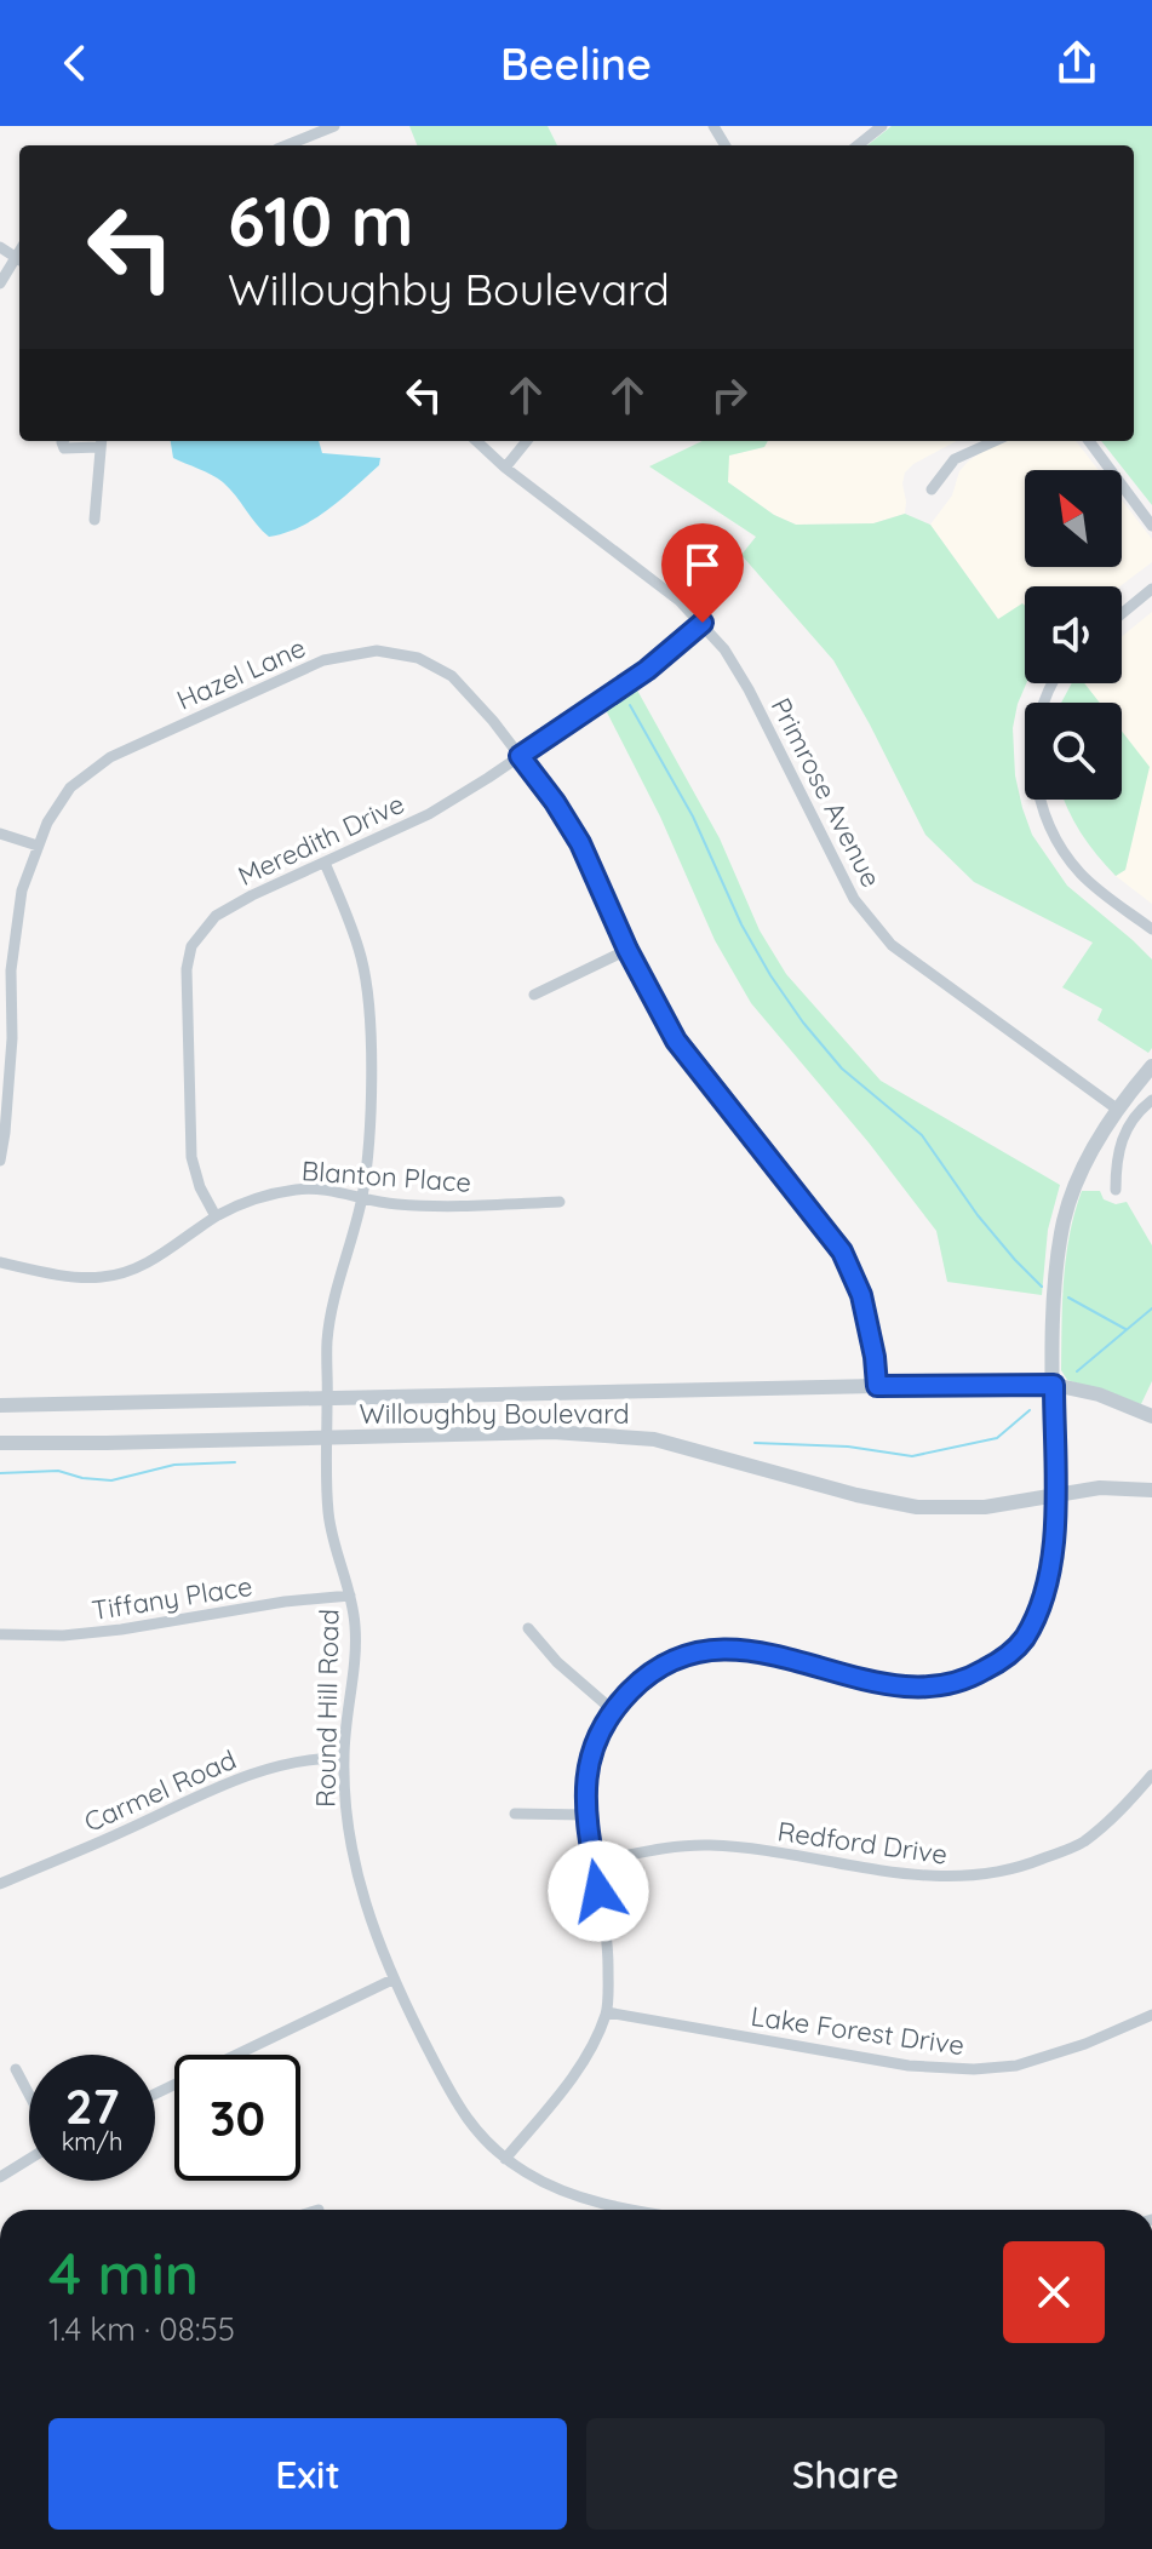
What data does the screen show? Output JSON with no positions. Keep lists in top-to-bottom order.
{
  "streets": {
    "street": [
      "Hazel Lane",
      "Primrose Avenue",
      "Meredith Drive",
      "Blanton Place",
      "Willoughby Boulevard",
      "Tiffany Place",
      "Round Hill Road",
      "Carmel Road",
      "Redford Drive",
      "Lake Forest Drive"
    ]
  },
  "crossings": [
    ["Hazel Lane", "Meredith Drive"],
    ["Hazel Lane", "Willoughby Boulevard"],
    ["Primrose Avenue", "Meredith Drive"],
    ["Meredith Drive", "Blanton Place"],
    ["Meredith Drive", "Round Hill Road"],
    ["Blanton Place", "Round Hill Road"],
    ["Willoughby Boulevard", "Round Hill Road"],
    ["Tiffany Place", "Round Hill Road"],
    ["Round Hill Road", "Carmel Road"]
  ],
  "north": "top left",
  "page": {
    "header": "Beeline",
    "turn": ["610 m", "Willoughby Boulevard"],
    "speed": "27 km/h",
    "limit": "30",
    "heading": ["4 min", "1.4 km · 08:55"],
    "buttons": ["Exit", "Share"]
  }
}
